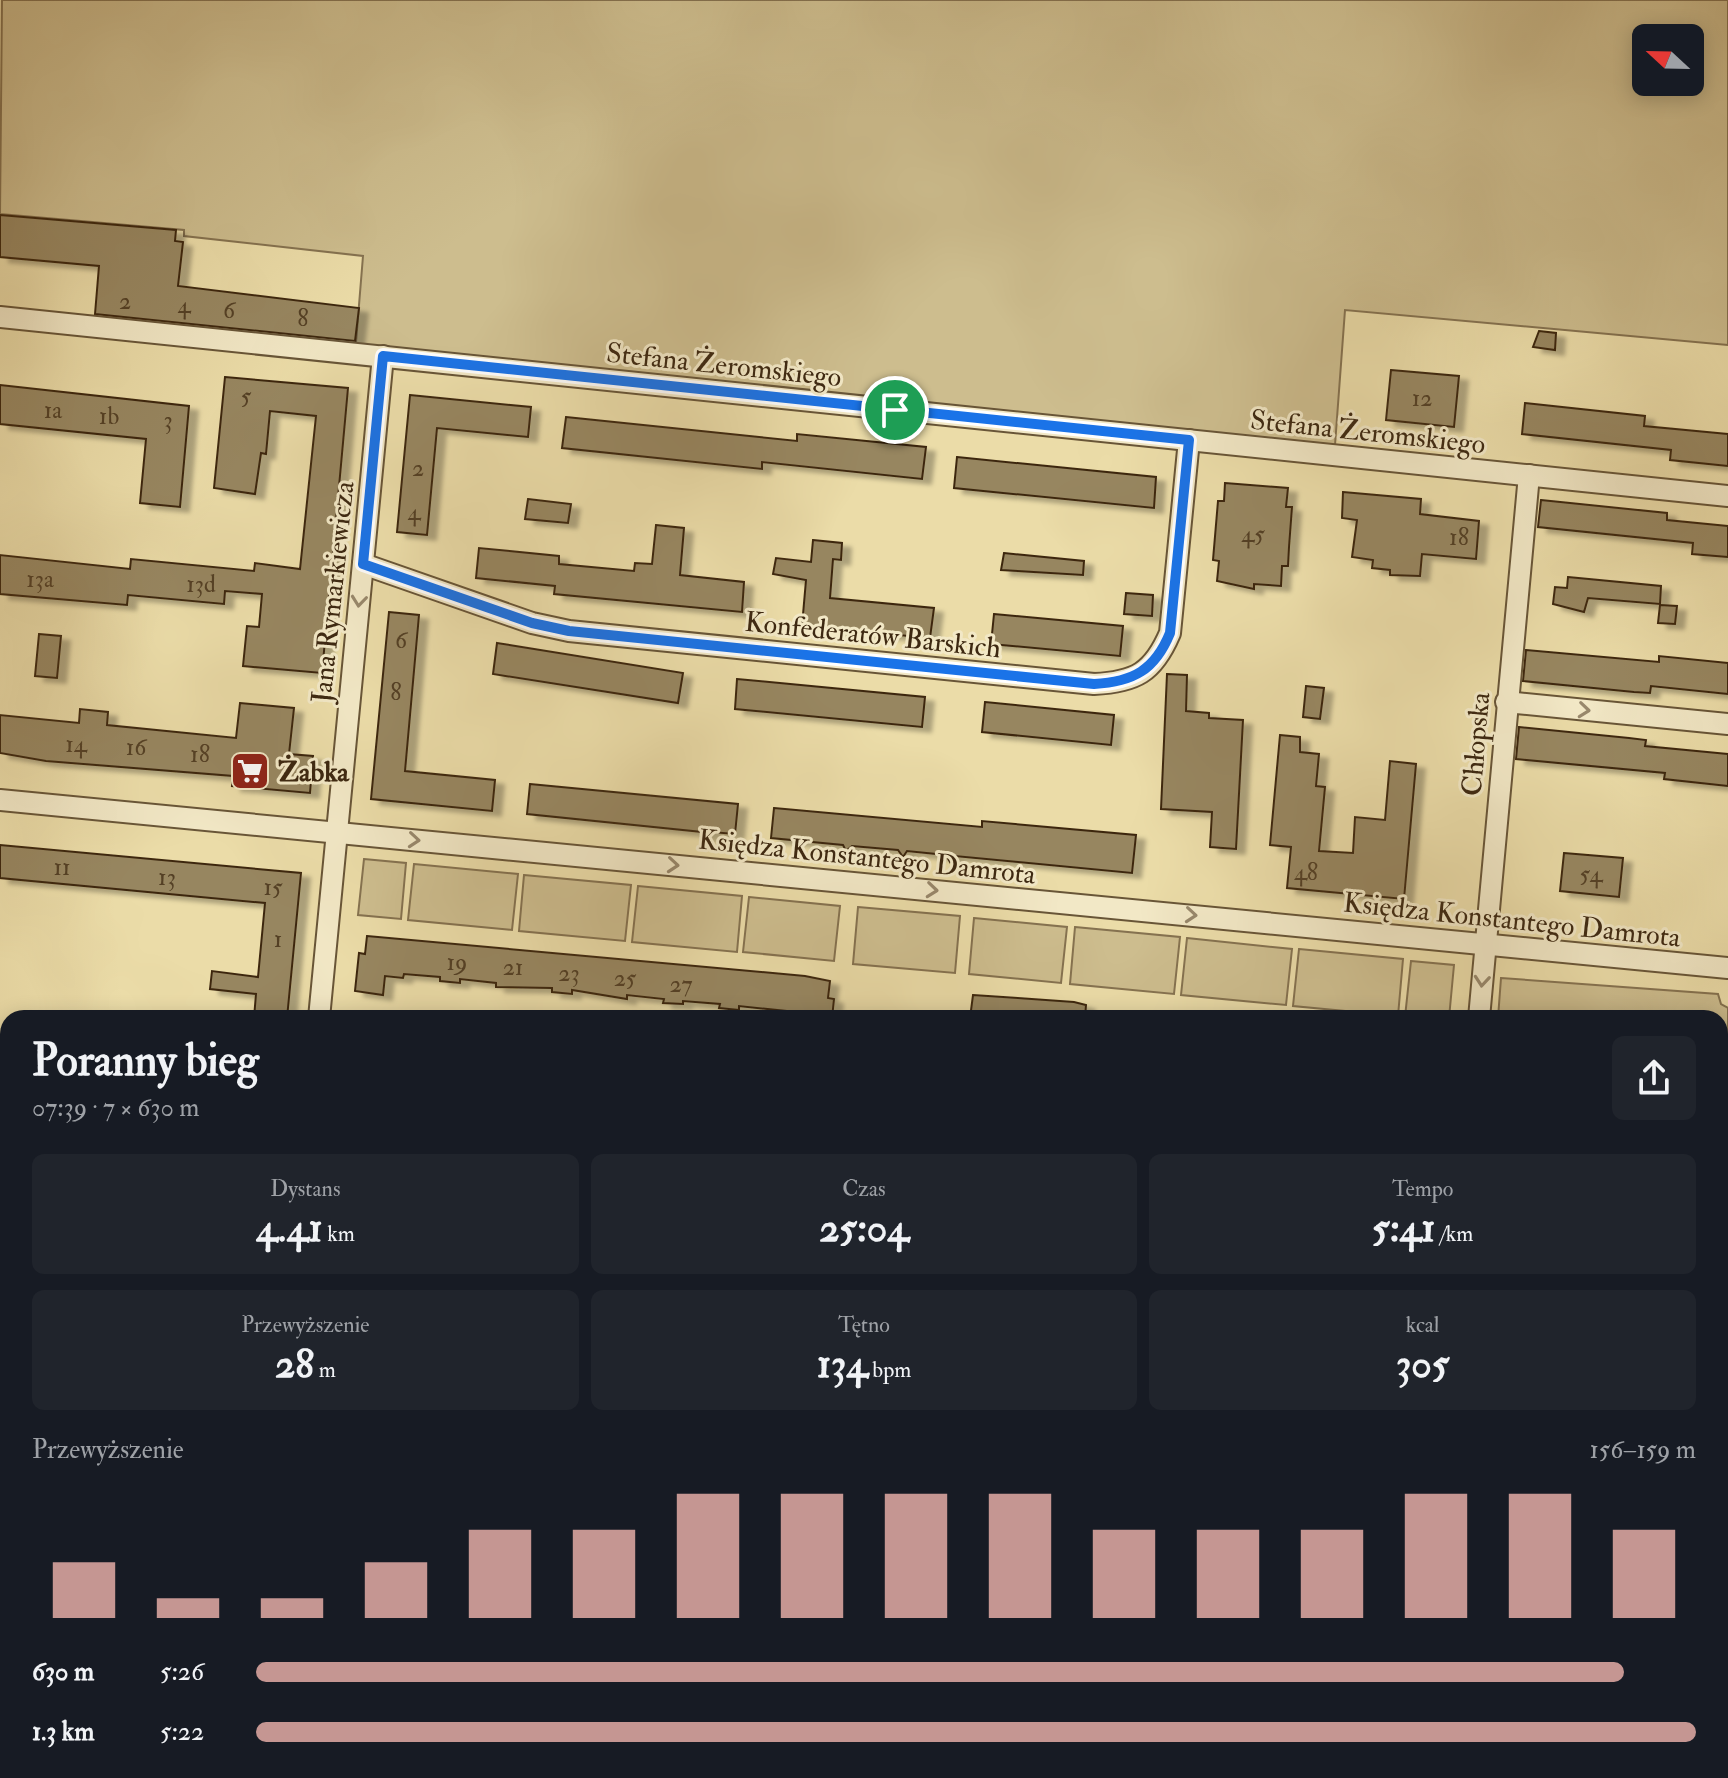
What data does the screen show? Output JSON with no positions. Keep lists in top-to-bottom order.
{
  "streets": {
    "street": [
      "Stefana Żeromskiego",
      "Jana Rymarkiewicza",
      "Konfederatów Barskich",
      "Chłopska",
      "Księdza Konstantego Damrota"
    ]
  },
  "crossings": [
    ["Stefana Żeromskiego", "Jana Rymarkiewicza"],
    ["Stefana Żeromskiego", "Konfederatów Barskich"],
    ["Stefana Żeromskiego", "Chłopska"],
    ["Jana Rymarkiewicza", "Konfederatów Barskich"],
    ["Jana Rymarkiewicza", "Księdza Konstantego Damrota"],
    ["Chłopska", "Księdza Konstantego Damrota"]
  ],
  "one_way": ["Jana Rymarkiewicza", "Księdza Konstantego Damrota"],
  "places": {
    "supermarket": ["Żabka"]
  },
  "house_numbers": [
    "2",
    "4",
    "6",
    "8",
    "5",
    "12",
    "1a",
    "1b",
    "3",
    "2",
    "4",
    "45",
    "18",
    "13a",
    "13d",
    "6",
    "8",
    "14",
    "16",
    "18",
    "11",
    "48",
    "54",
    "13",
    "15",
    "1",
    "19",
    "21",
    "23",
    "25",
    "27"
  ],
  "north": "left",
  "page": {
    "heading": ["Poranny bieg", "07:39 · 7 × 630 m"],
    "stats": [
      ["Dystans", "4.41 km"],
      ["Czas", "25:04"],
      ["Tempo", "5:41 /km"],
      ["Przewyższenie", "28 m"],
      ["Tętno", "134 bpm"],
      ["kcal", "305"]
    ],
    "chart": ["Przewyższenie", "156–159 m"],
    "list": [
      {
        "name": "630 m",
        "note": "5:26"
      },
      {
        "name": "1.3 km",
        "note": "5:22"
      }
    ]
  }
}
